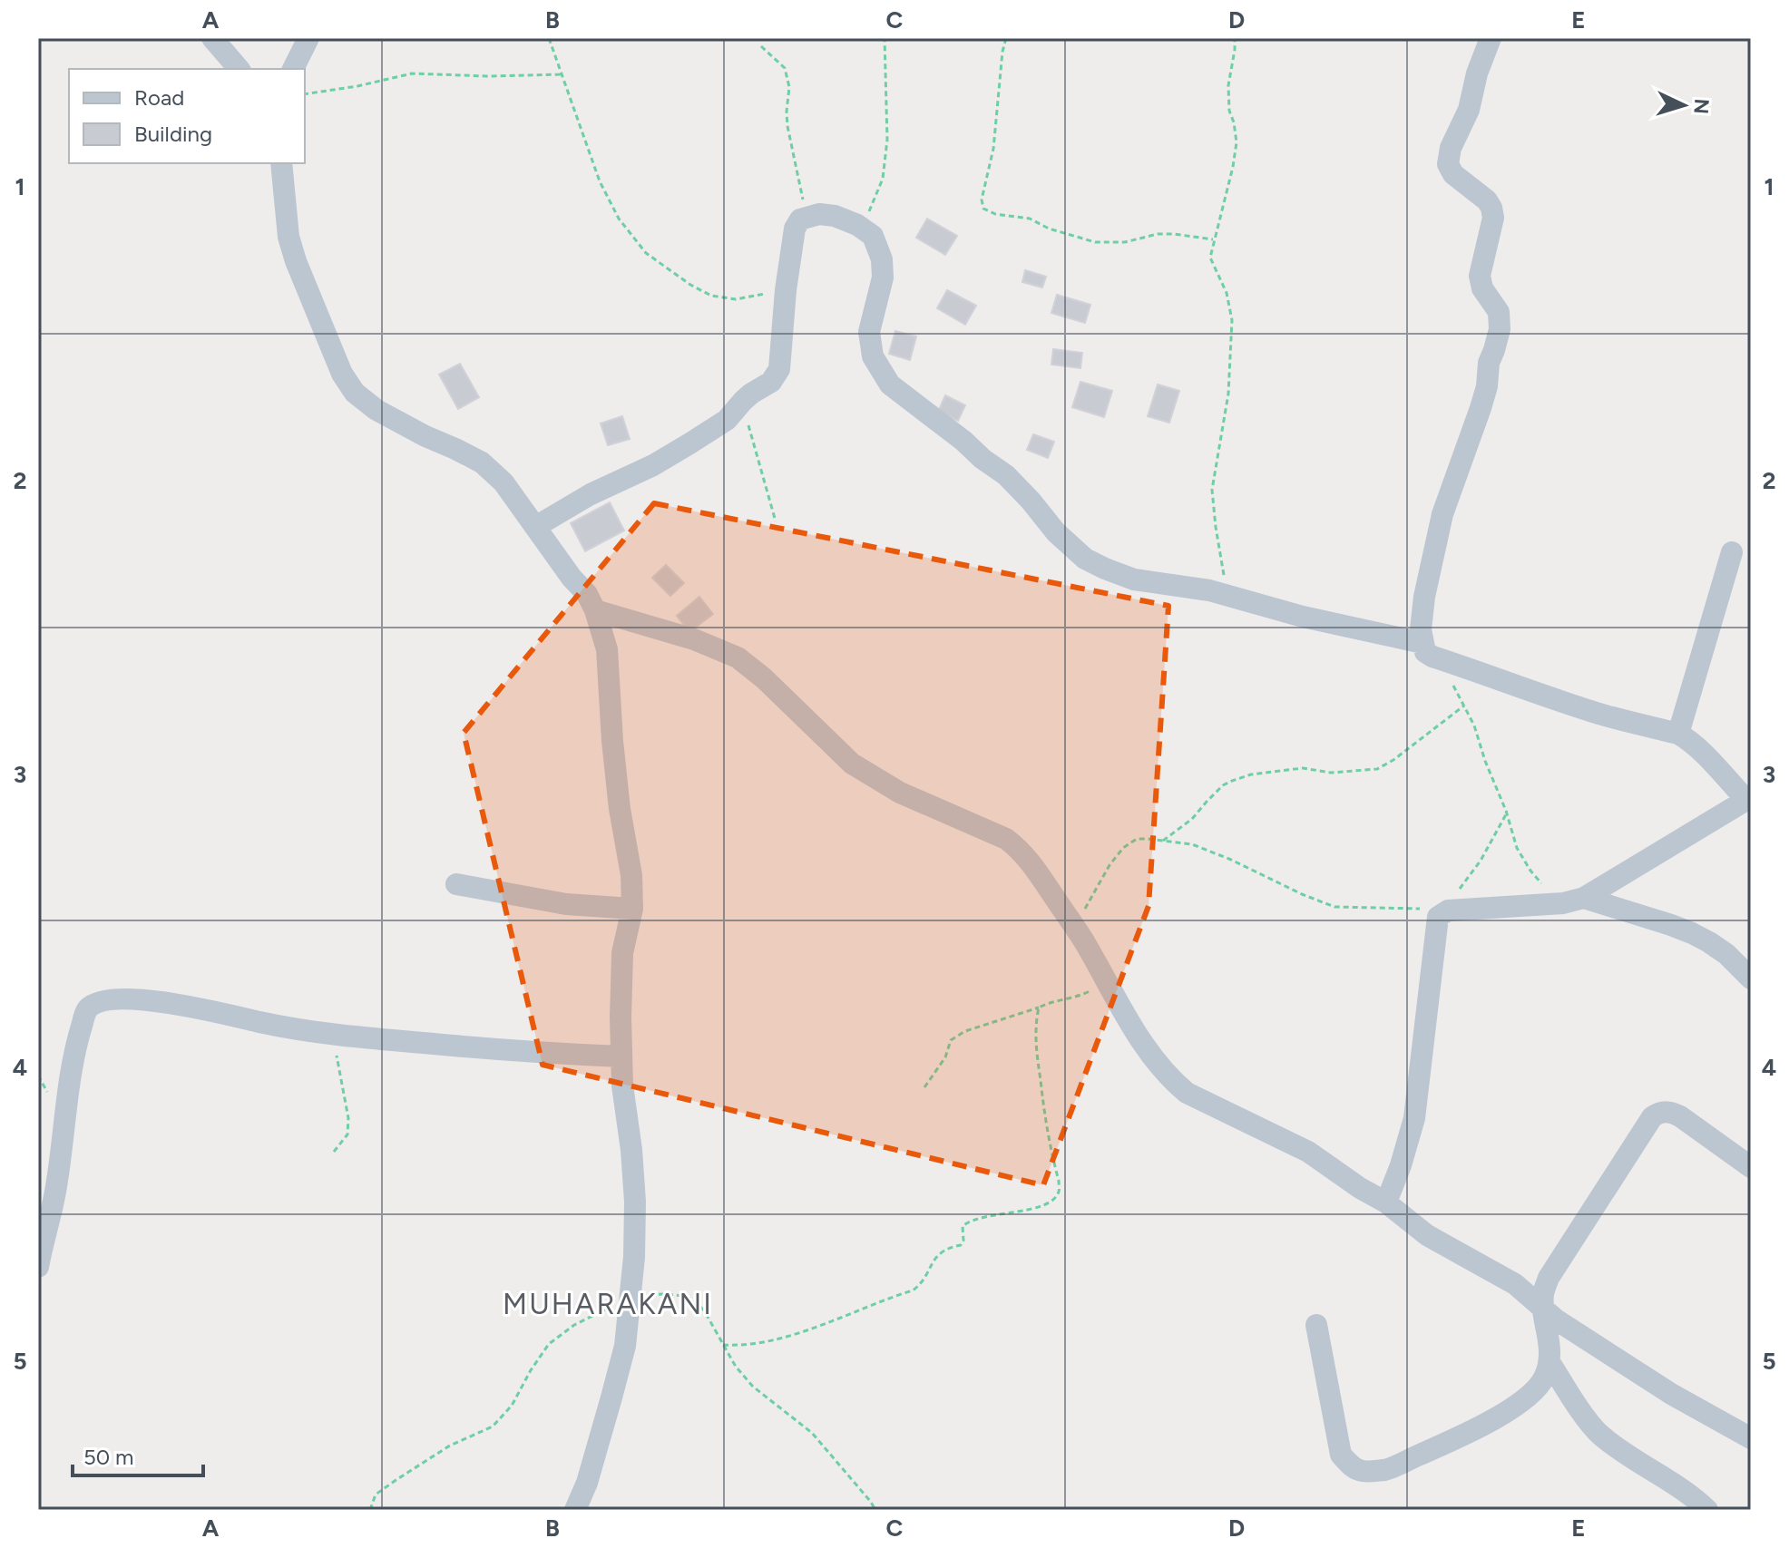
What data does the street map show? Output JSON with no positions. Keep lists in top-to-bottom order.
{
  "districts": ["MUHARAKANI"],
  "legend": ["Road", "Building"],
  "scale_bar": "50 m",
  "north": "right",
  "grid": {
    "columns": [
      "A",
      "B",
      "C",
      "D",
      "E"
    ],
    "rows": [
      "1",
      "2",
      "3",
      "4",
      "5"
    ]
  }
}
